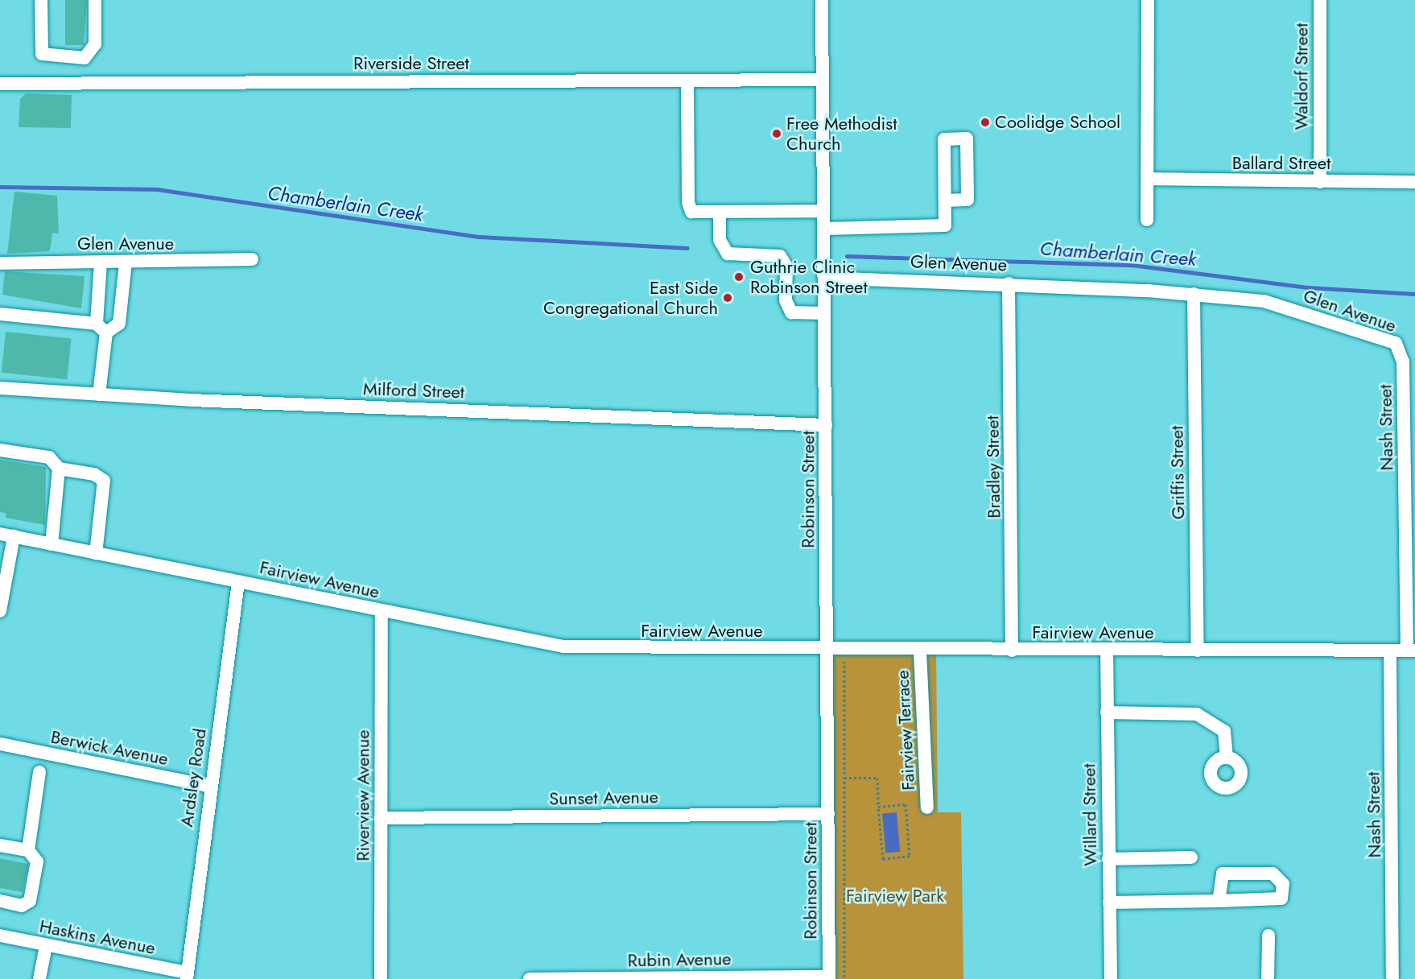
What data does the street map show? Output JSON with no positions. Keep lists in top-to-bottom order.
{
  "streets": {
    "street": [
      "Riverside Street",
      "Waldorf Street",
      "Ballard Street",
      "Glen Avenue",
      "Milford Street",
      "Nash Street",
      "Bradley Street",
      "Griffis Street",
      "Robinson Street",
      "Fairview Avenue",
      "Fairview Terrace",
      "Berwick Avenue",
      "Ardsley Road",
      "Riverview Avenue",
      "Sunset Avenue",
      "Willard Street",
      "Haskins Avenue",
      "Rubin Avenue"
    ]
  },
  "crossings": [
    ["Riverside Street", "Robinson Street"],
    ["Waldorf Street", "Ballard Street"],
    ["Glen Avenue", "Nash Street"],
    ["Glen Avenue", "Bradley Street"],
    ["Glen Avenue", "Griffis Street"],
    ["Glen Avenue", "Robinson Street"],
    ["Milford Street", "Robinson Street"],
    ["Nash Street", "Fairview Avenue"],
    ["Bradley Street", "Fairview Avenue"],
    ["Griffis Street", "Fairview Avenue"],
    ["Robinson Street", "Fairview Avenue"],
    ["Robinson Street", "Sunset Avenue"],
    ["Robinson Street", "Rubin Avenue"],
    ["Fairview Avenue", "Fairview Terrace"],
    ["Fairview Avenue", "Ardsley Road"],
    ["Fairview Avenue", "Riverview Avenue"],
    ["Fairview Avenue", "Willard Street"],
    ["Berwick Avenue", "Ardsley Road"],
    ["Ardsley Road", "Haskins Avenue"],
    ["Riverview Avenue", "Sunset Avenue"]
  ],
  "water": ["Chamberlain Creek"],
  "parks": ["Fairview Park"],
  "places": [
    "Coolidge School",
    "Free Methodist Church",
    "Guthrie Clinic Robinson Street",
    "East Side Congregational Church"
  ]
}
